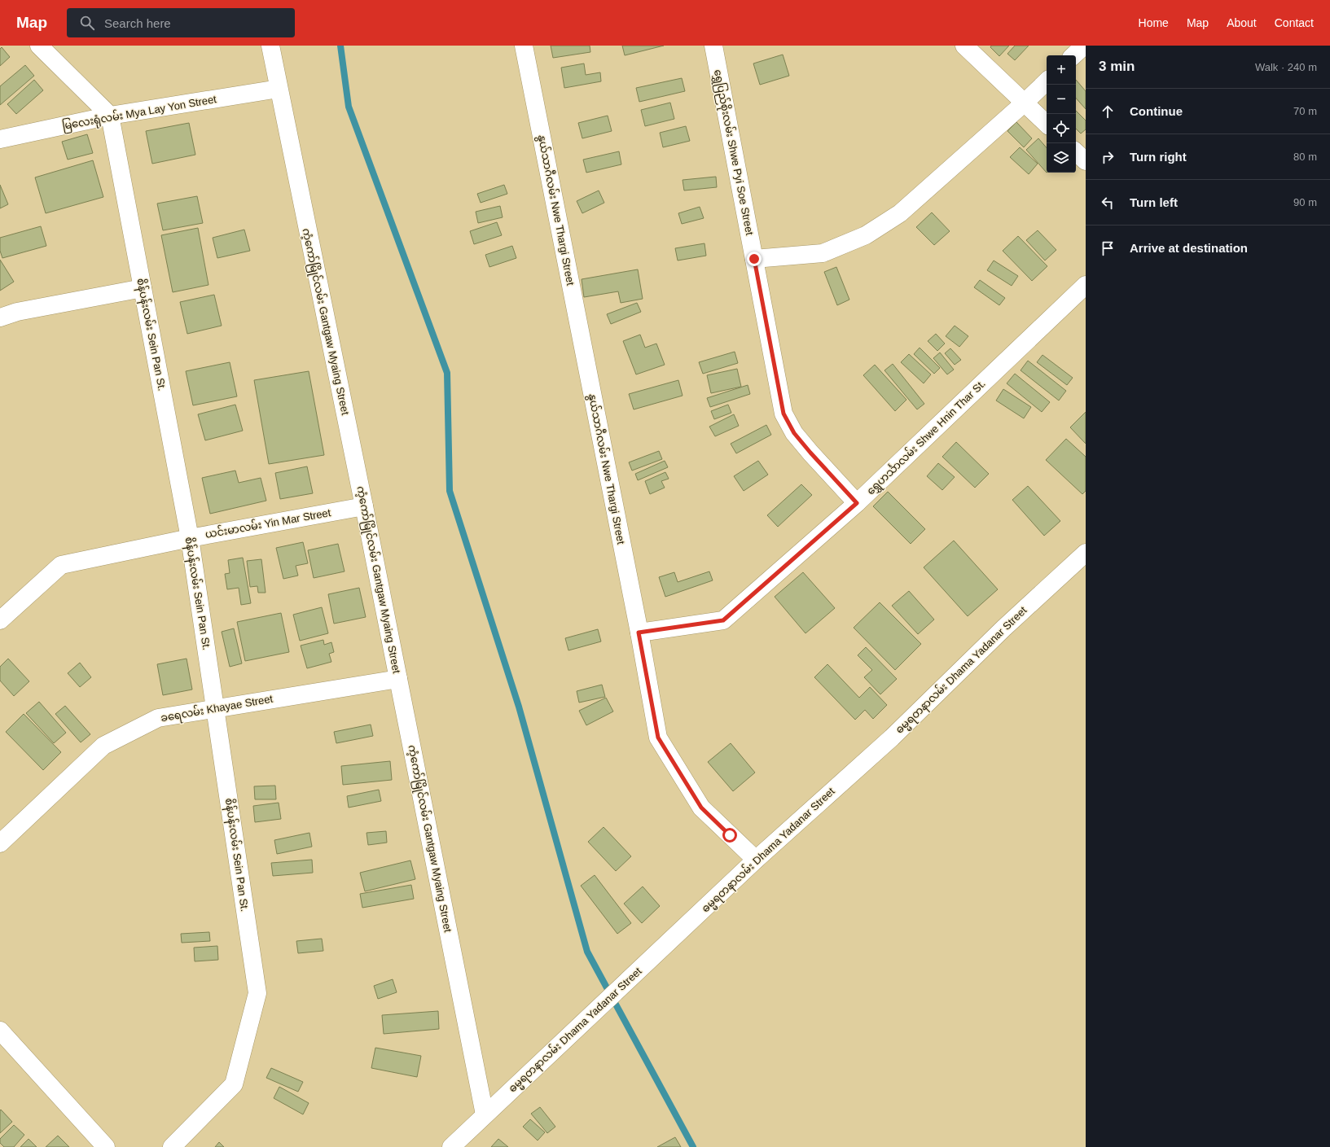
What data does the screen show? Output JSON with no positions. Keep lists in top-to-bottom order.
{
  "streets": {
    "street": [
      "မြလေးရုံလမ်း Mya Lay Yon Street",
      "ရွှေပြည်စိုးလမ်း Shwe Pyi Soe Street",
      "နွယ်သာဂီလမ်း Nwe Thargi Street",
      "ကံ့ကော်မြိုင်လမ်း Gantgaw Myaing Street",
      "စိန်ပန်းလမ်း Sein Pan St.",
      "ရွှေဟင်္သာလမ်း Shwe Hnin Thar St.",
      "ယင်းမာလမ်း Yin Mar Street",
      "ဓမ္မရတနာလမ်း Dhama Yadanar Street",
      "ခရေလမ်း Khayae Street"
    ]
  },
  "crossings": [
    ["မြလေးရုံလမ်း Mya Lay Yon Street", "ကံ့ကော်မြိုင်လမ်း Gantgaw Myaing Street"],
    ["မြလေးရုံလမ်း Mya Lay Yon Street", "စိန်ပန်းလမ်း Sein Pan St."],
    ["ရွှေပြည်စိုးလမ်း Shwe Pyi Soe Street", "ရွှေဟင်္သာလမ်း Shwe Hnin Thar St."],
    ["နွယ်သာဂီလမ်း Nwe Thargi Street", "ရွှေဟင်္သာလမ်း Shwe Hnin Thar St."],
    ["နွယ်သာဂီလမ်း Nwe Thargi Street", "ဓမ္မရတနာလမ်း Dhama Yadanar Street"],
    ["ကံ့ကော်မြိုင်လမ်း Gantgaw Myaing Street", "ယင်းမာလမ်း Yin Mar Street"],
    ["ကံ့ကော်မြိုင်လမ်း Gantgaw Myaing Street", "ဓမ္မရတနာလမ်း Dhama Yadanar Street"],
    ["ကံ့ကော်မြိုင်လမ်း Gantgaw Myaing Street", "ခရေလမ်း Khayae Street"],
    ["စိန်ပန်းလမ်း Sein Pan St.", "ယင်းမာလမ်း Yin Mar Street"],
    ["စိန်ပန်းလမ်း Sein Pan St.", "ခရေလမ်း Khayae Street"]
  ],
  "page": {
    "header": "Map",
    "search": "Search here",
    "nav": [
      "Home",
      "Map",
      "About",
      "Contact"
    ],
    "heading": ["3 min", "Walk · 240 m"],
    "map_buttons": ["+", "−"],
    "list": [
      ["Continue", "70 m"],
      ["Turn right", "80 m"],
      ["Turn left", "90 m"],
      "Arrive at destination"
    ]
  }
}
